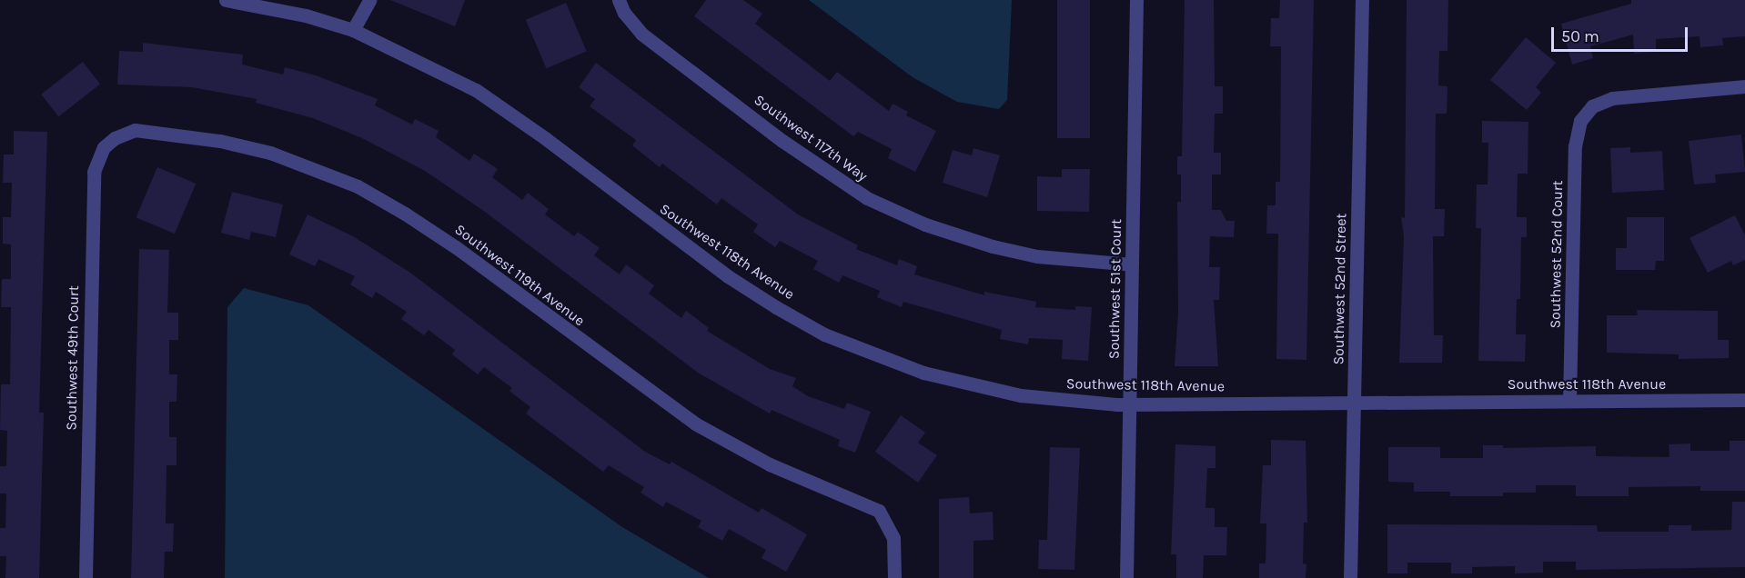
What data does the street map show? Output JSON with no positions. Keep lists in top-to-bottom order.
{
  "streets": {
    "street": [
      "Southwest 117th Way",
      "Southwest 118th Avenue",
      "Southwest 52nd Court",
      "Southwest 119th Avenue",
      "Southwest 51st Court",
      "Southwest 52nd Street",
      "Southwest 49th Court"
    ]
  },
  "crossings": [
    ["Southwest 117th Way", "Southwest 51st Court"],
    ["Southwest 118th Avenue", "Southwest 52nd Court"],
    ["Southwest 118th Avenue", "Southwest 51st Court"],
    ["Southwest 118th Avenue", "Southwest 52nd Street"],
    ["Southwest 119th Avenue", "Southwest 49th Court"]
  ],
  "scale_bar": "50 m"
}
